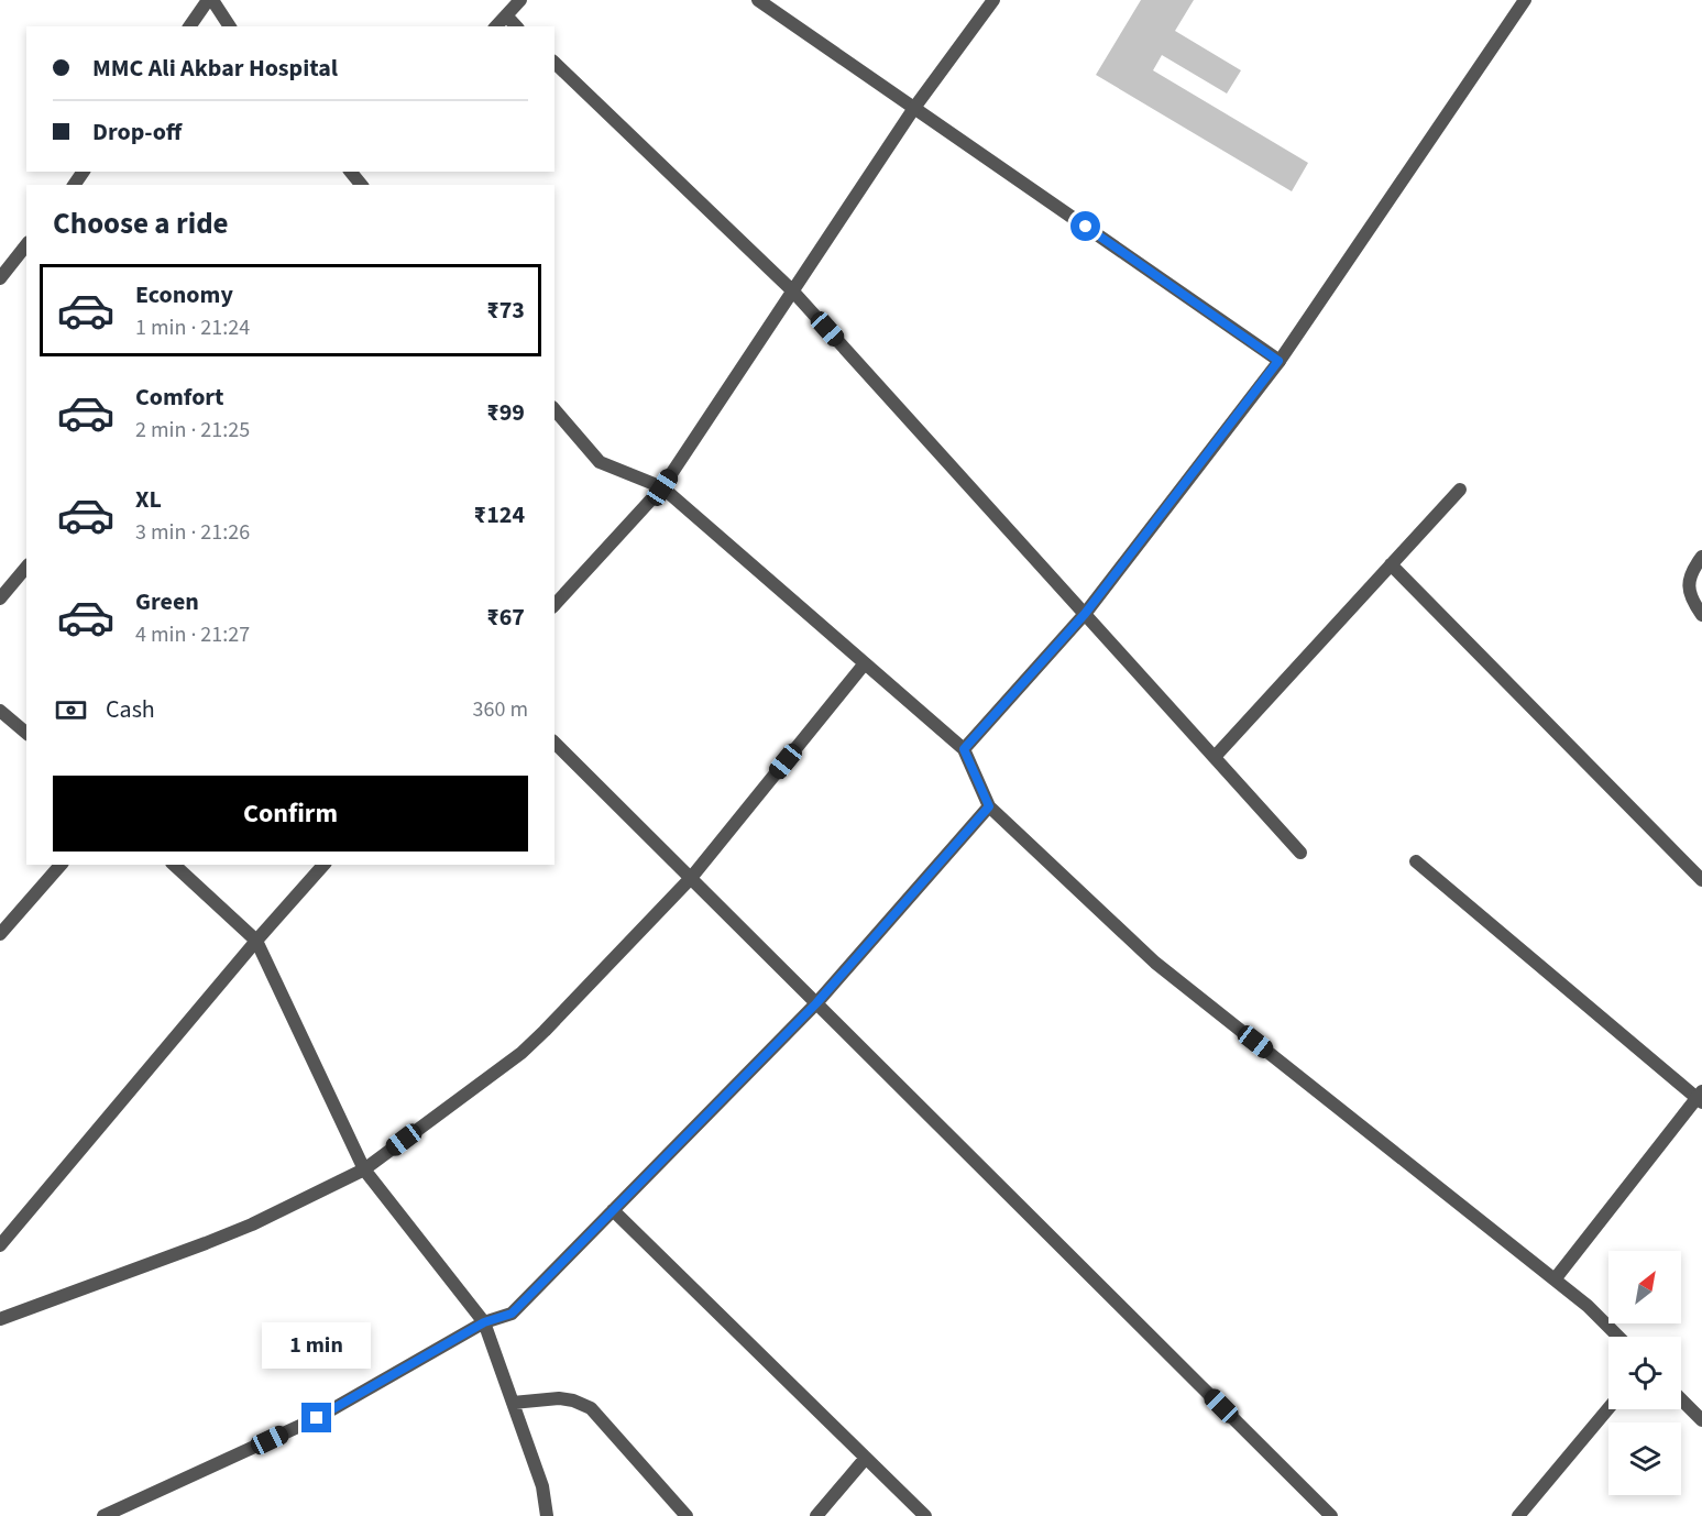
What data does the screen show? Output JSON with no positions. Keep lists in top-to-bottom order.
{
  "north": "top right",
  "page": {
    "banner": ["MMC Ali Akbar Hospital", "Drop-off"],
    "heading": "Choose a ride",
    "list": [
      {
        "name": "Economy",
        "note": "1 min · 21:24",
        "value": "₹73"
      },
      {
        "name": "Comfort",
        "note": "2 min · 21:25",
        "value": "₹99"
      },
      {
        "name": "XL",
        "note": "3 min · 21:26",
        "value": "₹124"
      },
      {
        "name": "Green",
        "note": "4 min · 21:27",
        "value": "₹67"
      }
    ],
    "pay": ["Cash", "360 m"],
    "buttons": "Confirm",
    "bubble": "1 min"
  }
}
